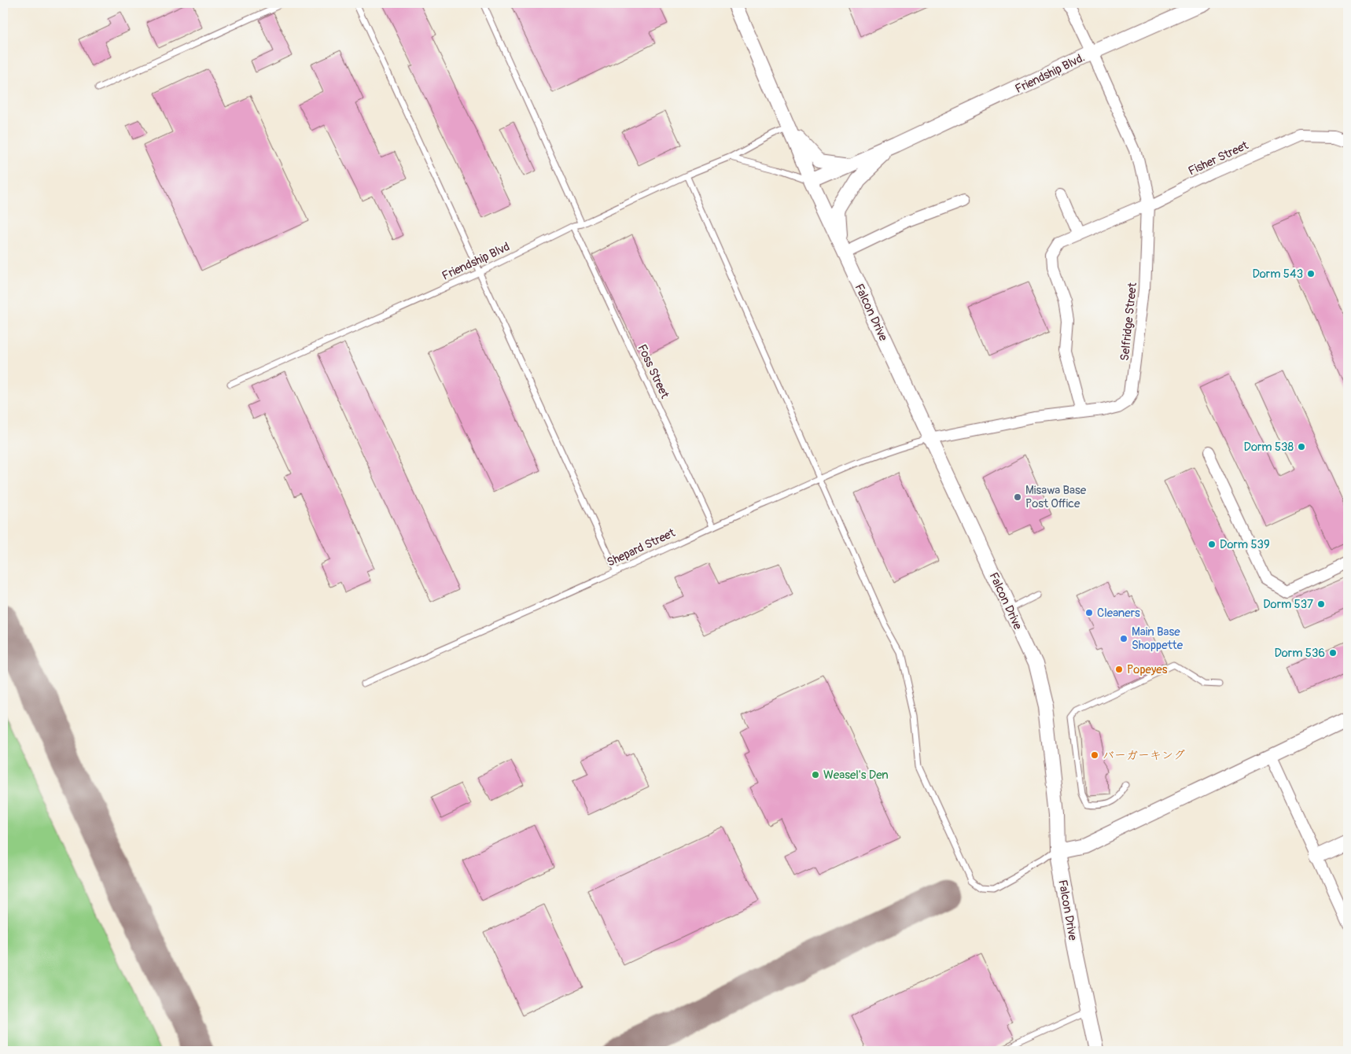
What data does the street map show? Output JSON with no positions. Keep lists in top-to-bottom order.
{
  "streets": {
    "street": [
      "Friendship Blvd.",
      "Fisher Street",
      "Falcon Drive",
      "Selfridge Street"
    ],
    "lane": ["Friendship Blvd", "Foss Street", "Shepard Street"]
  },
  "crossings": [
    ["Friendship Blvd.", "Falcon Drive"],
    ["Friendship Blvd.", "Selfridge Street"],
    ["Fisher Street", "Selfridge Street"],
    ["Friendship Blvd", "Falcon Drive"],
    ["Friendship Blvd", "Foss Street"],
    ["Falcon Drive", "Selfridge Street"],
    ["Falcon Drive", "Shepard Street"],
    ["Selfridge Street", "Shepard Street"],
    ["Foss Street", "Shepard Street"]
  ],
  "places": [
    "Dorm 543",
    "Dorm 538",
    "Misawa Base Post Office",
    "Dorm 539",
    "Dorm 537",
    "Cleaners",
    "Main Base Shoppette",
    "Dorm 536",
    "Popeyes",
    "バーガーキング",
    "Weasel's Den"
  ]
}
